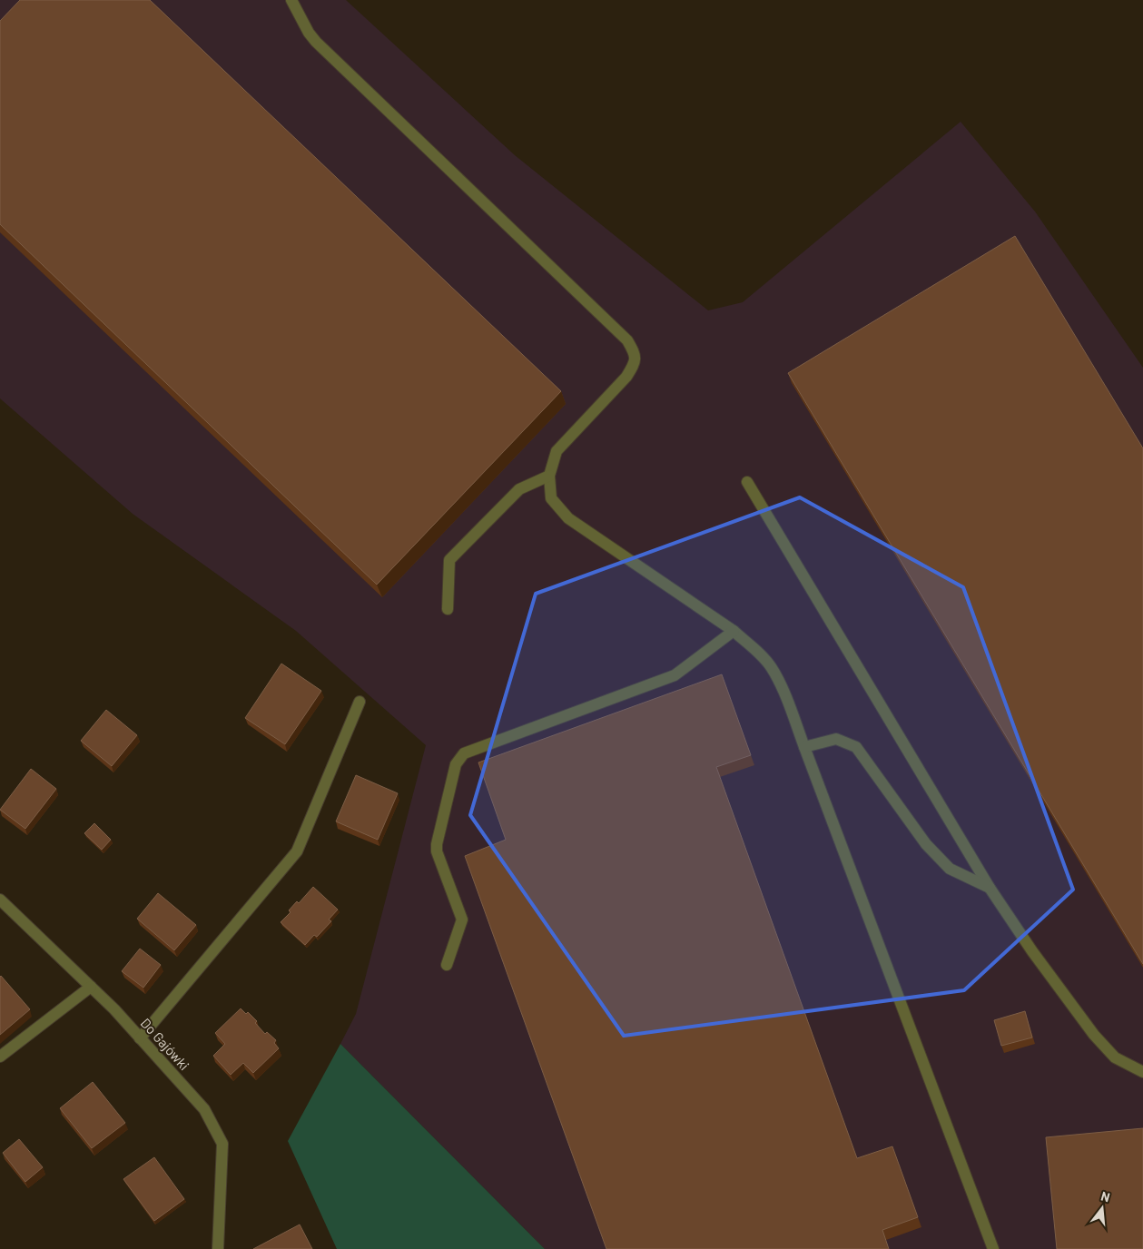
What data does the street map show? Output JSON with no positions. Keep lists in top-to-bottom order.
{
  "streets": {
    "street": ["Do Gajówki"]
  },
  "north": "top"
}
